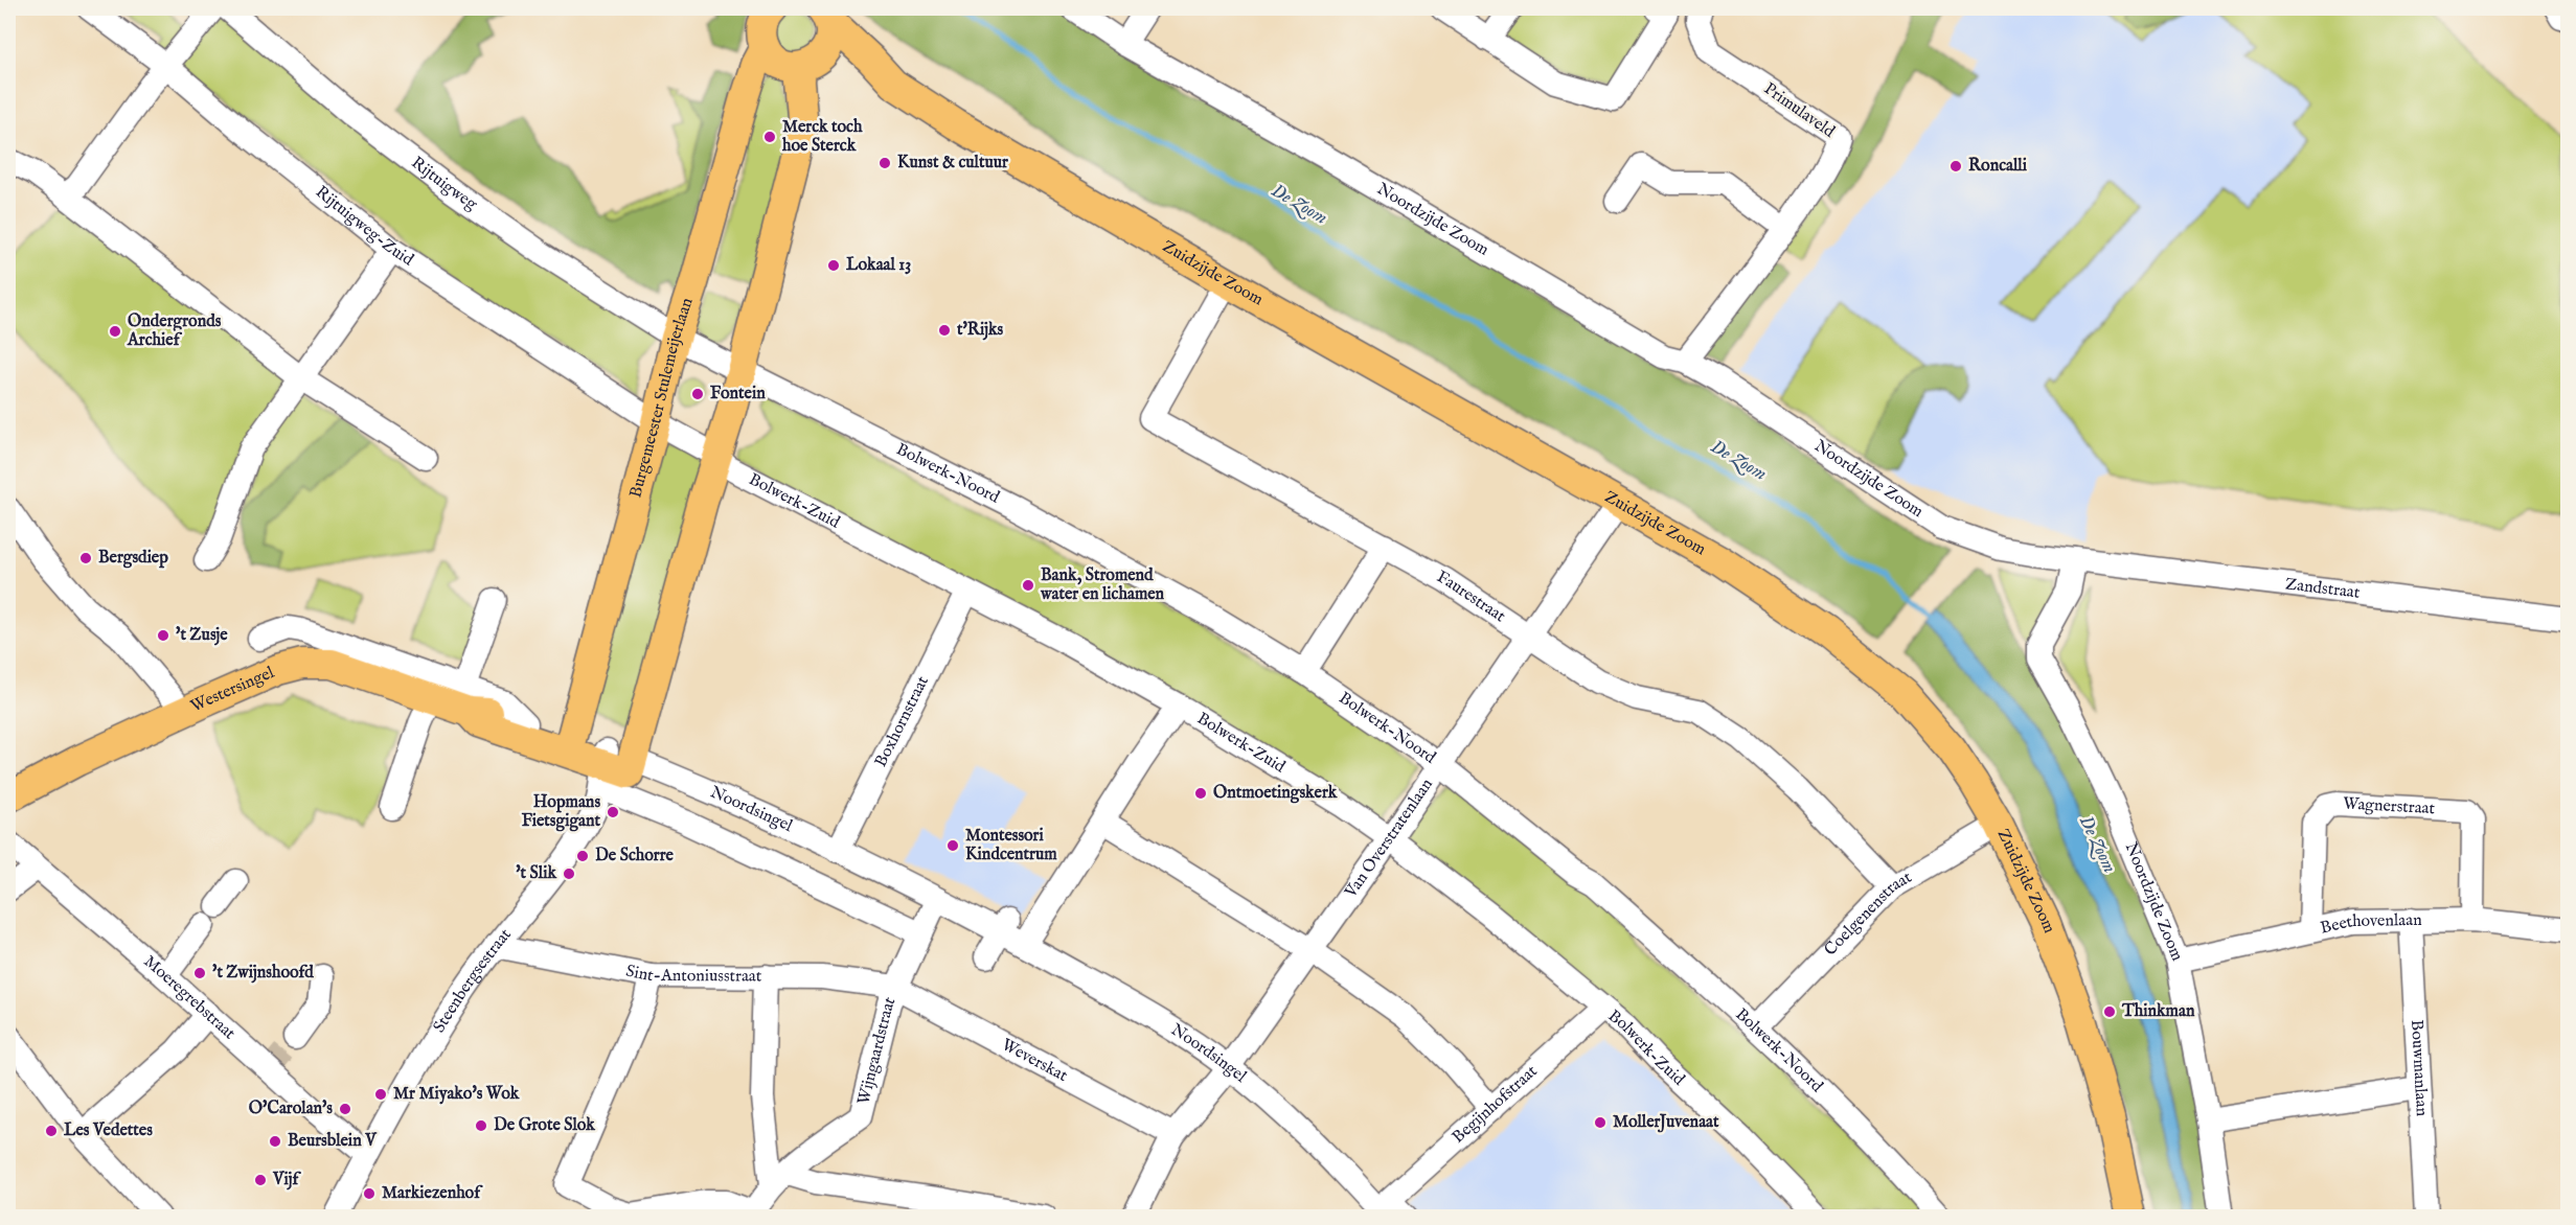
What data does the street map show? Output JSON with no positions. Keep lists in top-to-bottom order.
{
  "streets": {
    "main road": ["Zuidzijde Zoom", "Burgemeester Stulemeijerlaan", "Westersingel"],
    "street": [
      "Primulaveld",
      "Rijtuigweg",
      "Noordzijde Zoom",
      "Rijtuigweg-Zuid",
      "Bolwerk-Noord",
      "Bolwerk-Zuid",
      "Zandstraat",
      "Faurestraat",
      "Boxhornstraat",
      "Wagnerstraat",
      "Noordsingel",
      "Van Overstratenlaan",
      "Coelgenenstraat",
      "Beethovenlaan",
      "Sint-Antoniusstraat",
      "Steenbergsestraat",
      "Moeregrebstraat",
      "Wijngaardstraat",
      "Weverskat",
      "Bouwmanlaan",
      "Begijnhofstraat"
    ]
  },
  "crossings": [
    ["Primulaveld", "Noordzijde Zoom"],
    ["Rijtuigweg", "Burgemeester Stulemeijerlaan"],
    ["Rijtuigweg", "Bolwerk-Noord"],
    ["Noordzijde Zoom", "Zandstraat"],
    ["Noordzijde Zoom", "Beethovenlaan"],
    ["Rijtuigweg-Zuid", "Burgemeester Stulemeijerlaan"],
    ["Rijtuigweg-Zuid", "Bolwerk-Zuid"],
    ["Zuidzijde Zoom", "Burgemeester Stulemeijerlaan"],
    ["Zuidzijde Zoom", "Faurestraat"],
    ["Zuidzijde Zoom", "Van Overstratenlaan"],
    ["Zuidzijde Zoom", "Coelgenenstraat"],
    ["Burgemeester Stulemeijerlaan", "Bolwerk-Zuid"],
    ["Burgemeester Stulemeijerlaan", "Westersingel"],
    ["Bolwerk-Noord", "Van Overstratenlaan"],
    ["Bolwerk-Noord", "Coelgenenstraat"],
    ["Bolwerk-Zuid", "Boxhornstraat"],
    ["Bolwerk-Zuid", "Van Overstratenlaan"],
    ["Bolwerk-Zuid", "Begijnhofstraat"],
    ["Faurestraat", "Van Overstratenlaan"],
    ["Faurestraat", "Coelgenenstraat"],
    ["Westersingel", "Noordsingel"],
    ["Westersingel", "Steenbergsestraat"],
    ["Boxhornstraat", "Noordsingel"],
    ["Wagnerstraat", "Beethovenlaan"],
    ["Noordsingel", "Van Overstratenlaan"],
    ["Noordsingel", "Steenbergsestraat"],
    ["Noordsingel", "Wijngaardstraat"],
    ["Noordsingel", "Begijnhofstraat"],
    ["Van Overstratenlaan", "Weverskat"],
    ["Beethovenlaan", "Bouwmanlaan"],
    ["Sint-Antoniusstraat", "Steenbergsestraat"],
    ["Sint-Antoniusstraat", "Wijngaardstraat"],
    ["Sint-Antoniusstraat", "Weverskat"],
    ["Steenbergsestraat", "Moeregrebstraat"],
    ["Wijngaardstraat", "Weverskat"]
  ],
  "water": ["De Zoom"],
  "places": [
    "Merck toch hoe Sterck",
    "Kunst & cultuur",
    "Roncalli",
    "Lokaal 13",
    "t'Rijks",
    "Ondergronds Archief",
    "Fontein",
    "Bergsdiep",
    "Bank, Stromend water en lichamen",
    "'t Zusje",
    "Ontmoetingskerk",
    "Hopmans Fietsgigant",
    "Montessori Kindcentrum",
    "De Schorre",
    "'t Slik",
    "'t Zwijnshoofd",
    "Thinkman",
    "Mr Miyako's Wok",
    "O'Carolan's",
    "MollerJuvenaat",
    "De Grote Slok",
    "Les Vedettes",
    "Beursblein V",
    "Vijf",
    "Markiezenhof"
  ]
}
